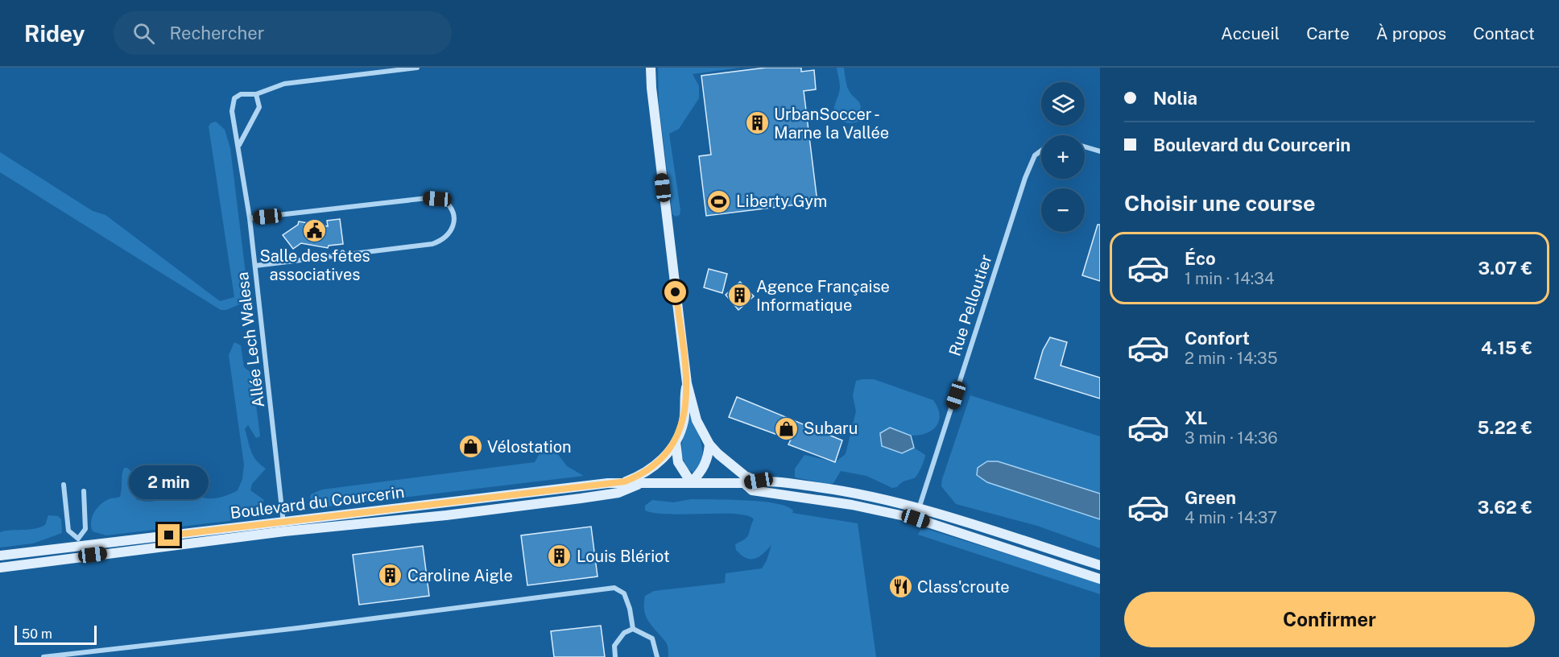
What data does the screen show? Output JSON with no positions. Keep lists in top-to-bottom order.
{
  "streets": {
    "main road": ["Boulevard du Courcerin"],
    "street": ["Rue Pelloutier", "Allée Lech Walesa"]
  },
  "crossings": [
    ["Rue Pelloutier", "Boulevard du Courcerin"],
    ["Allée Lech Walesa", "Boulevard du Courcerin"]
  ],
  "places": {
    "building": [
      "UrbanSoccer - Marne la Vallée",
      "Agence Française Informatique",
      "Louis Blériot",
      "Caroline Aigle"
    ],
    "sports": ["Liberty Gym"],
    "public building": ["Salle des fêtes associatives"],
    "shop": ["Subaru", "Vélostation"],
    "restaurant": ["Class'croute"]
  },
  "scale_bar": "50 m",
  "page": {
    "header": "Ridey",
    "search": "Rechercher",
    "nav": [
      "Accueil",
      "Carte",
      "À propos",
      "Contact"
    ],
    "banner": ["Nolia", "Boulevard du Courcerin"],
    "map_buttons": ["+", "−"],
    "heading": "Choisir une course",
    "list": [
      {
        "name": "Éco",
        "note": "1 min · 14:34",
        "value": "3.07 €"
      },
      {
        "name": "Confort",
        "note": "2 min · 14:35",
        "value": "4.15 €"
      },
      {
        "name": "XL",
        "note": "3 min · 14:36",
        "value": "5.22 €"
      },
      {
        "name": "Green",
        "note": "4 min · 14:37",
        "value": "3.62 €"
      }
    ],
    "bubble": "2 min",
    "buttons": "Confirmer",
    "scale": "50 m"
  }
}
